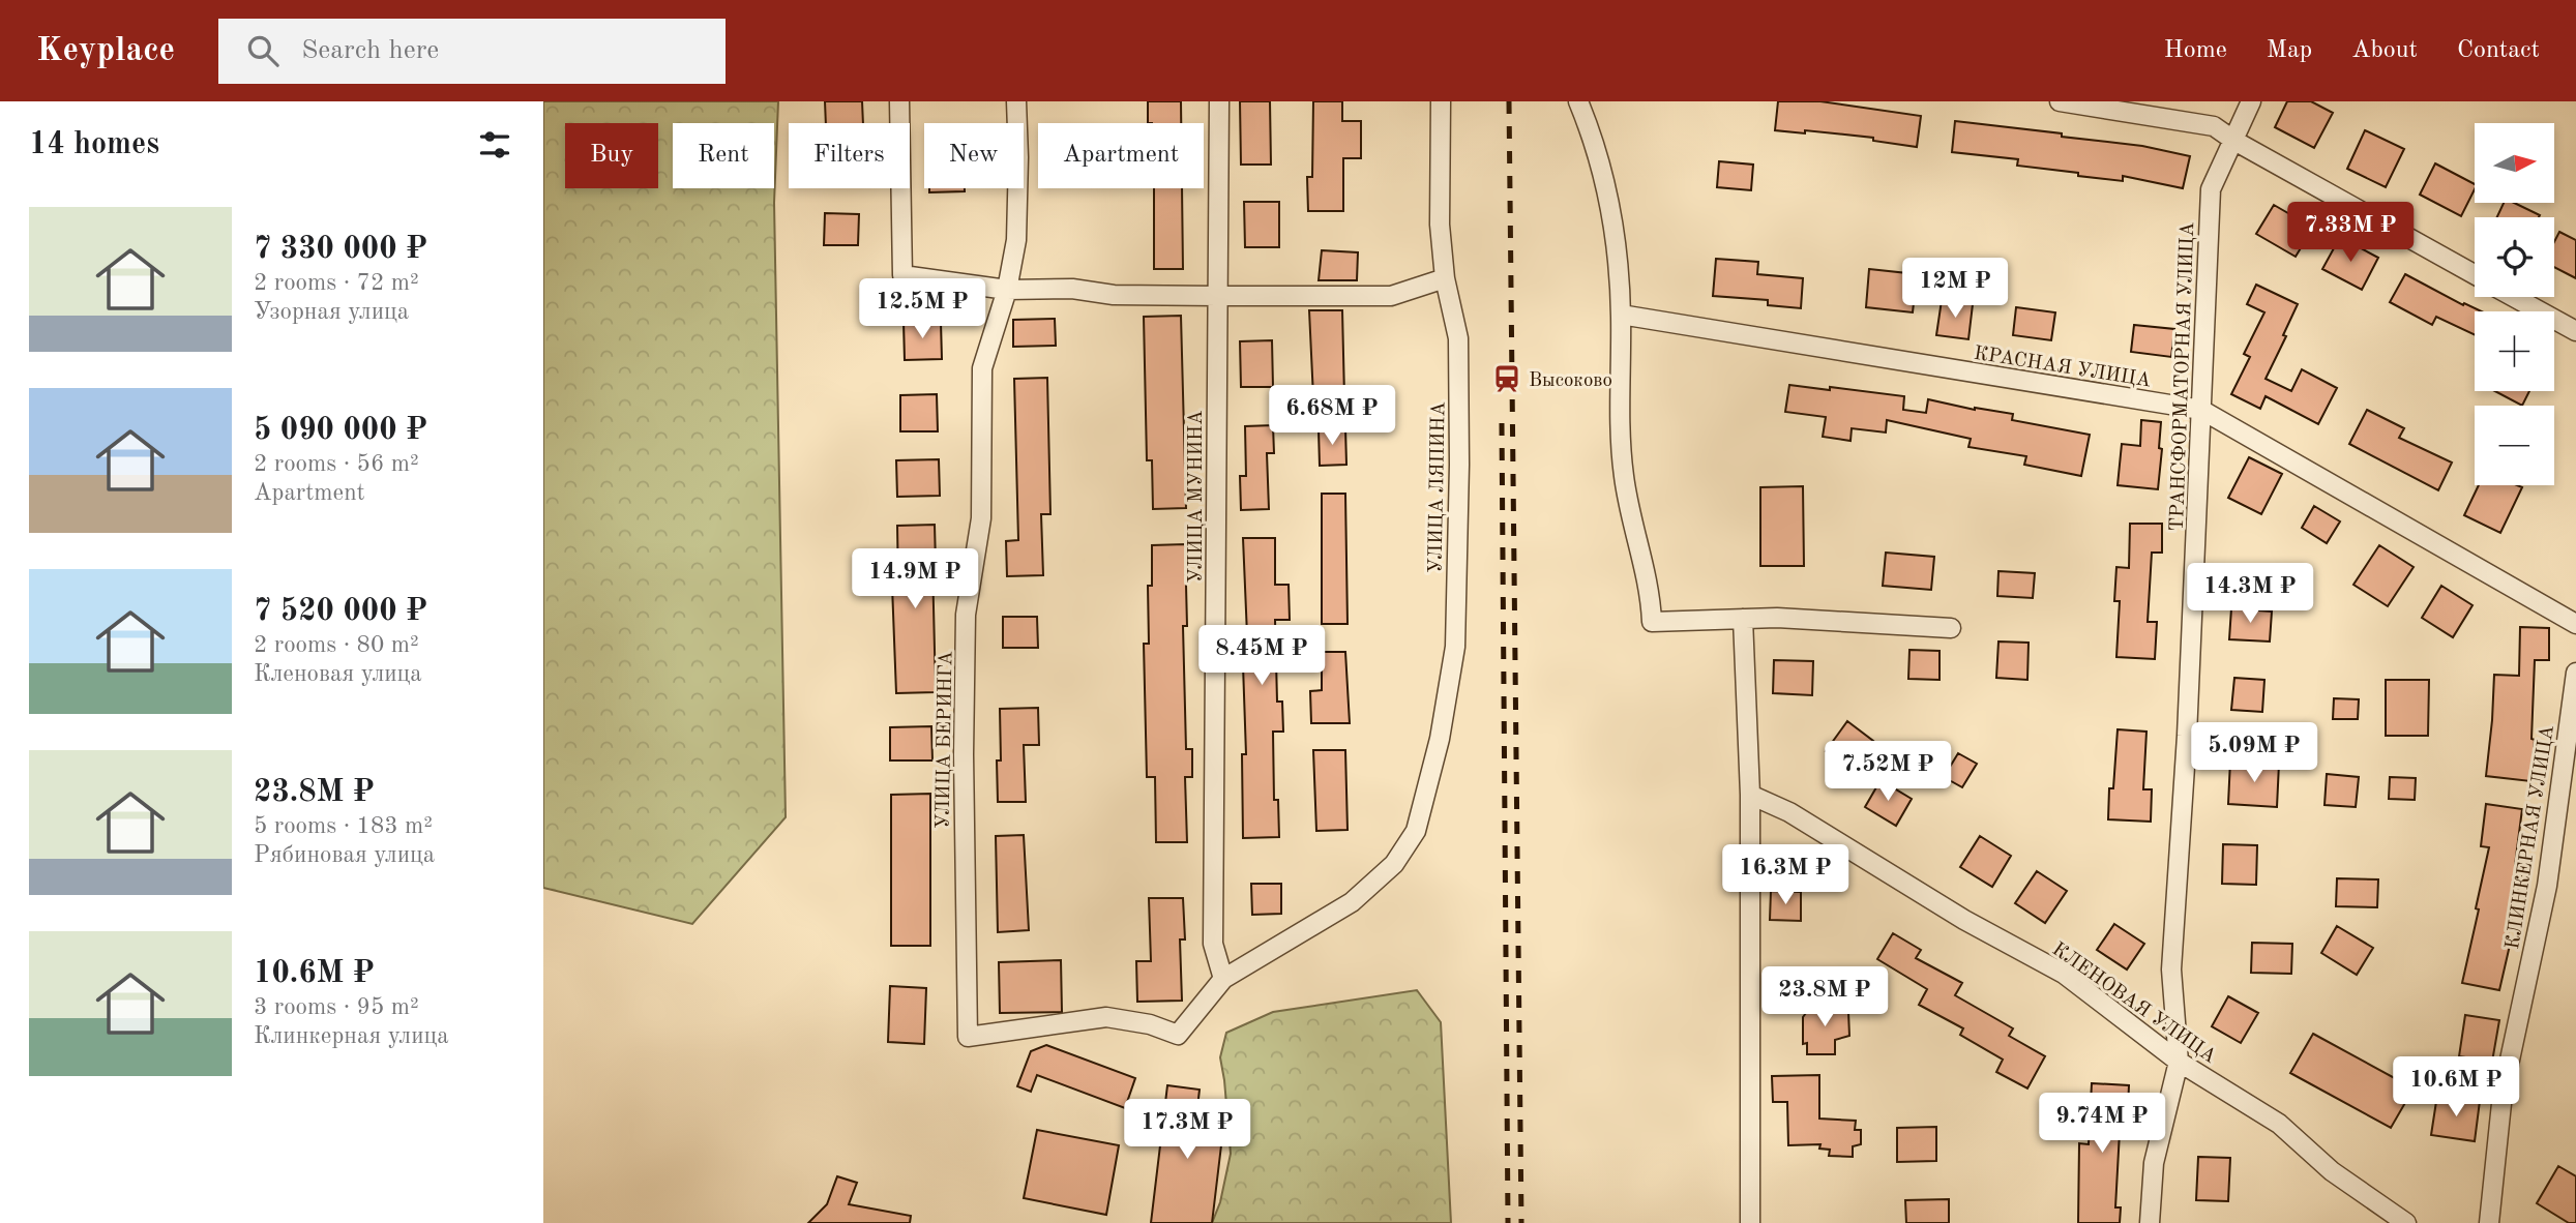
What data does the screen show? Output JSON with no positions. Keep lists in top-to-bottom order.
{
  "streets": {
    "street": [
      "КРАСНАЯ УЛИЦА",
      "ТРАНСФОРМАТОРНАЯ УЛИЦА",
      "УЛИЦА ЛЯПИНА",
      "УЛИЦА МУНИНА",
      "УЛИЦА БЕРИНГА",
      "КЛИНКЕРНАЯ УЛИЦА",
      "КЛЕНОВАЯ УЛИЦА"
    ]
  },
  "crossings": [
    ["КРАСНАЯ УЛИЦА", "ТРАНСФОРМАТОРНАЯ УЛИЦА"],
    ["ТРАНСФОРМАТОРНАЯ УЛИЦА", "КЛЕНОВАЯ УЛИЦА"],
    ["УЛИЦА ЛЯПИНА", "УЛИЦА МУНИНА"],
    ["УЛИЦА ЛЯПИНА", "УЛИЦА БЕРИНГА"]
  ],
  "places": {
    "station": ["Высоково"]
  },
  "north": "right",
  "page": {
    "header": "Keyplace",
    "search": "Search here",
    "nav": [
      "Home",
      "Map",
      "About",
      "Contact"
    ],
    "heading": "14 homes",
    "map_buttons": ["+", "−"],
    "chip": [
      "Buy",
      "Rent",
      "Filters",
      "New",
      "Apartment"
    ],
    "list": [
      {
        "name": "7 330 000 ₽",
        "note": "2 rooms · 72 m² · Узорная улица"
      },
      {
        "name": "5 090 000 ₽",
        "note": "2 rooms · 56 m² · Apartment"
      },
      {
        "name": "7 520 000 ₽",
        "note": "2 rooms · 80 m² · Кленовая улица"
      },
      {
        "name": "23.8M ₽",
        "note": "5 rooms · 183 m² · Рябиновая улица"
      },
      {
        "name": "10.6M ₽",
        "note": "3 rooms · 95 m² · Клинкерная улица"
      }
    ],
    "price": [
      "7.33M ₽",
      "12M ₽",
      "12.5M ₽",
      "6.68M ₽",
      "14.9M ₽",
      "14.3M ₽",
      "8.45M ₽",
      "5.09M ₽",
      "7.52M ₽",
      "16.3M ₽",
      "23.8M ₽",
      "10.6M ₽",
      "9.74M ₽",
      "17.3M ₽"
    ]
  }
}
